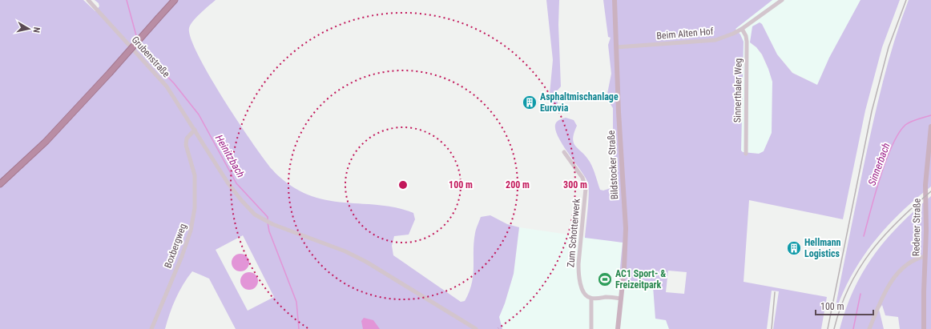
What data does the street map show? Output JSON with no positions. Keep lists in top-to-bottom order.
{
  "streets": {
    "main road": ["Bildstocker Straße", "Redener Straße"],
    "street": [
      "Beim Alten Hof",
      "Grubenstraße",
      "Sinnerthaler Weg",
      "Zum Schotterwerk",
      "Boxbergweg"
    ]
  },
  "crossings": [
    ["Beim Alten Hof", "Sinnerthaler Weg"],
    ["Beim Alten Hof", "Bildstocker Straße"],
    ["Grubenstraße", "Boxbergweg"]
  ],
  "water": ["Heinitzbach", "Sinnerbach"],
  "places": {
    "building": ["Asphaltmischanlage Eurovia", "Hellmann Logistics"],
    "sports": ["AC1 Sport- & Freizeitpark"]
  },
  "scale_bar": "100 m",
  "north": "right",
  "rings": ["100 m", "200 m", "300 m"]
}
